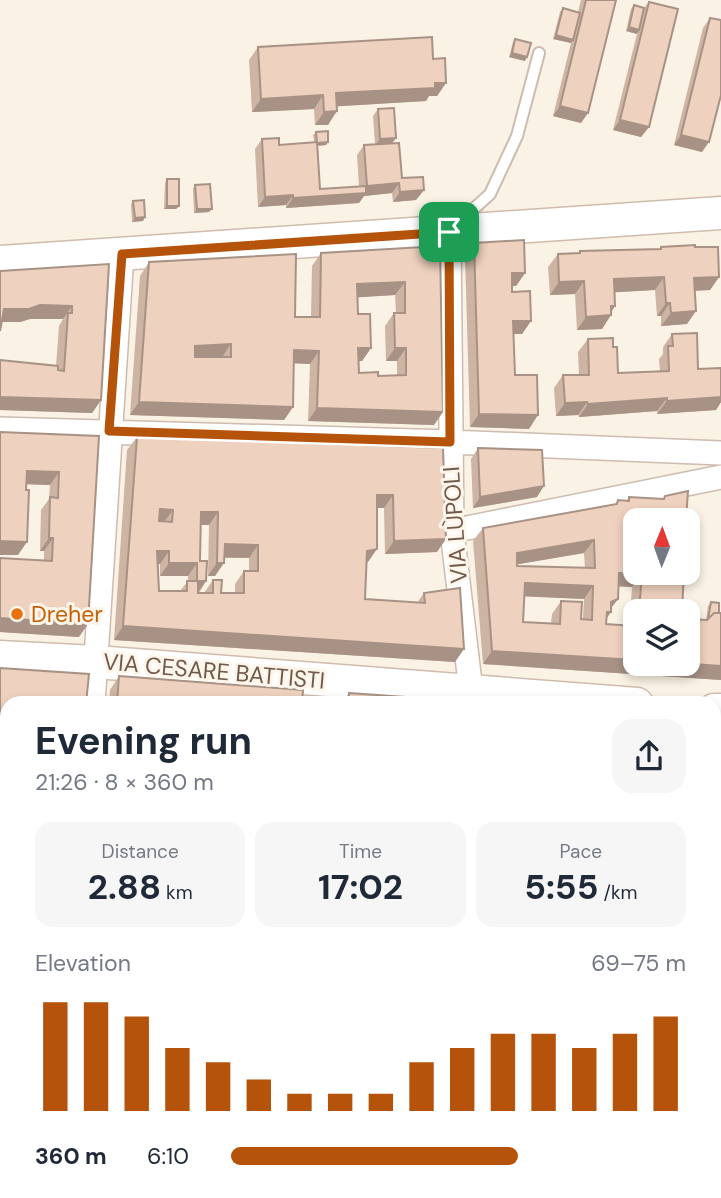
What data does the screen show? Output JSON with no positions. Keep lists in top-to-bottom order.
{
  "streets": {
    "main road": ["VIA CESARE BATTISTI"],
    "street": ["VIA LÙPOLI"]
  },
  "crossings": [
    ["VIA LÙPOLI", "VIA CESARE BATTISTI"]
  ],
  "places": ["Dreher"],
  "north": "top",
  "page": {
    "heading": ["Evening run", "21:26 · 8 × 360 m"],
    "stats": [
      ["Distance", "2.88 km"],
      ["Time", "17:02"],
      ["Pace", "5:55 /km"]
    ],
    "chart": ["Elevation", "69–75 m"],
    "list": [
      {
        "name": "360 m",
        "note": "6:10"
      }
    ]
  }
}
